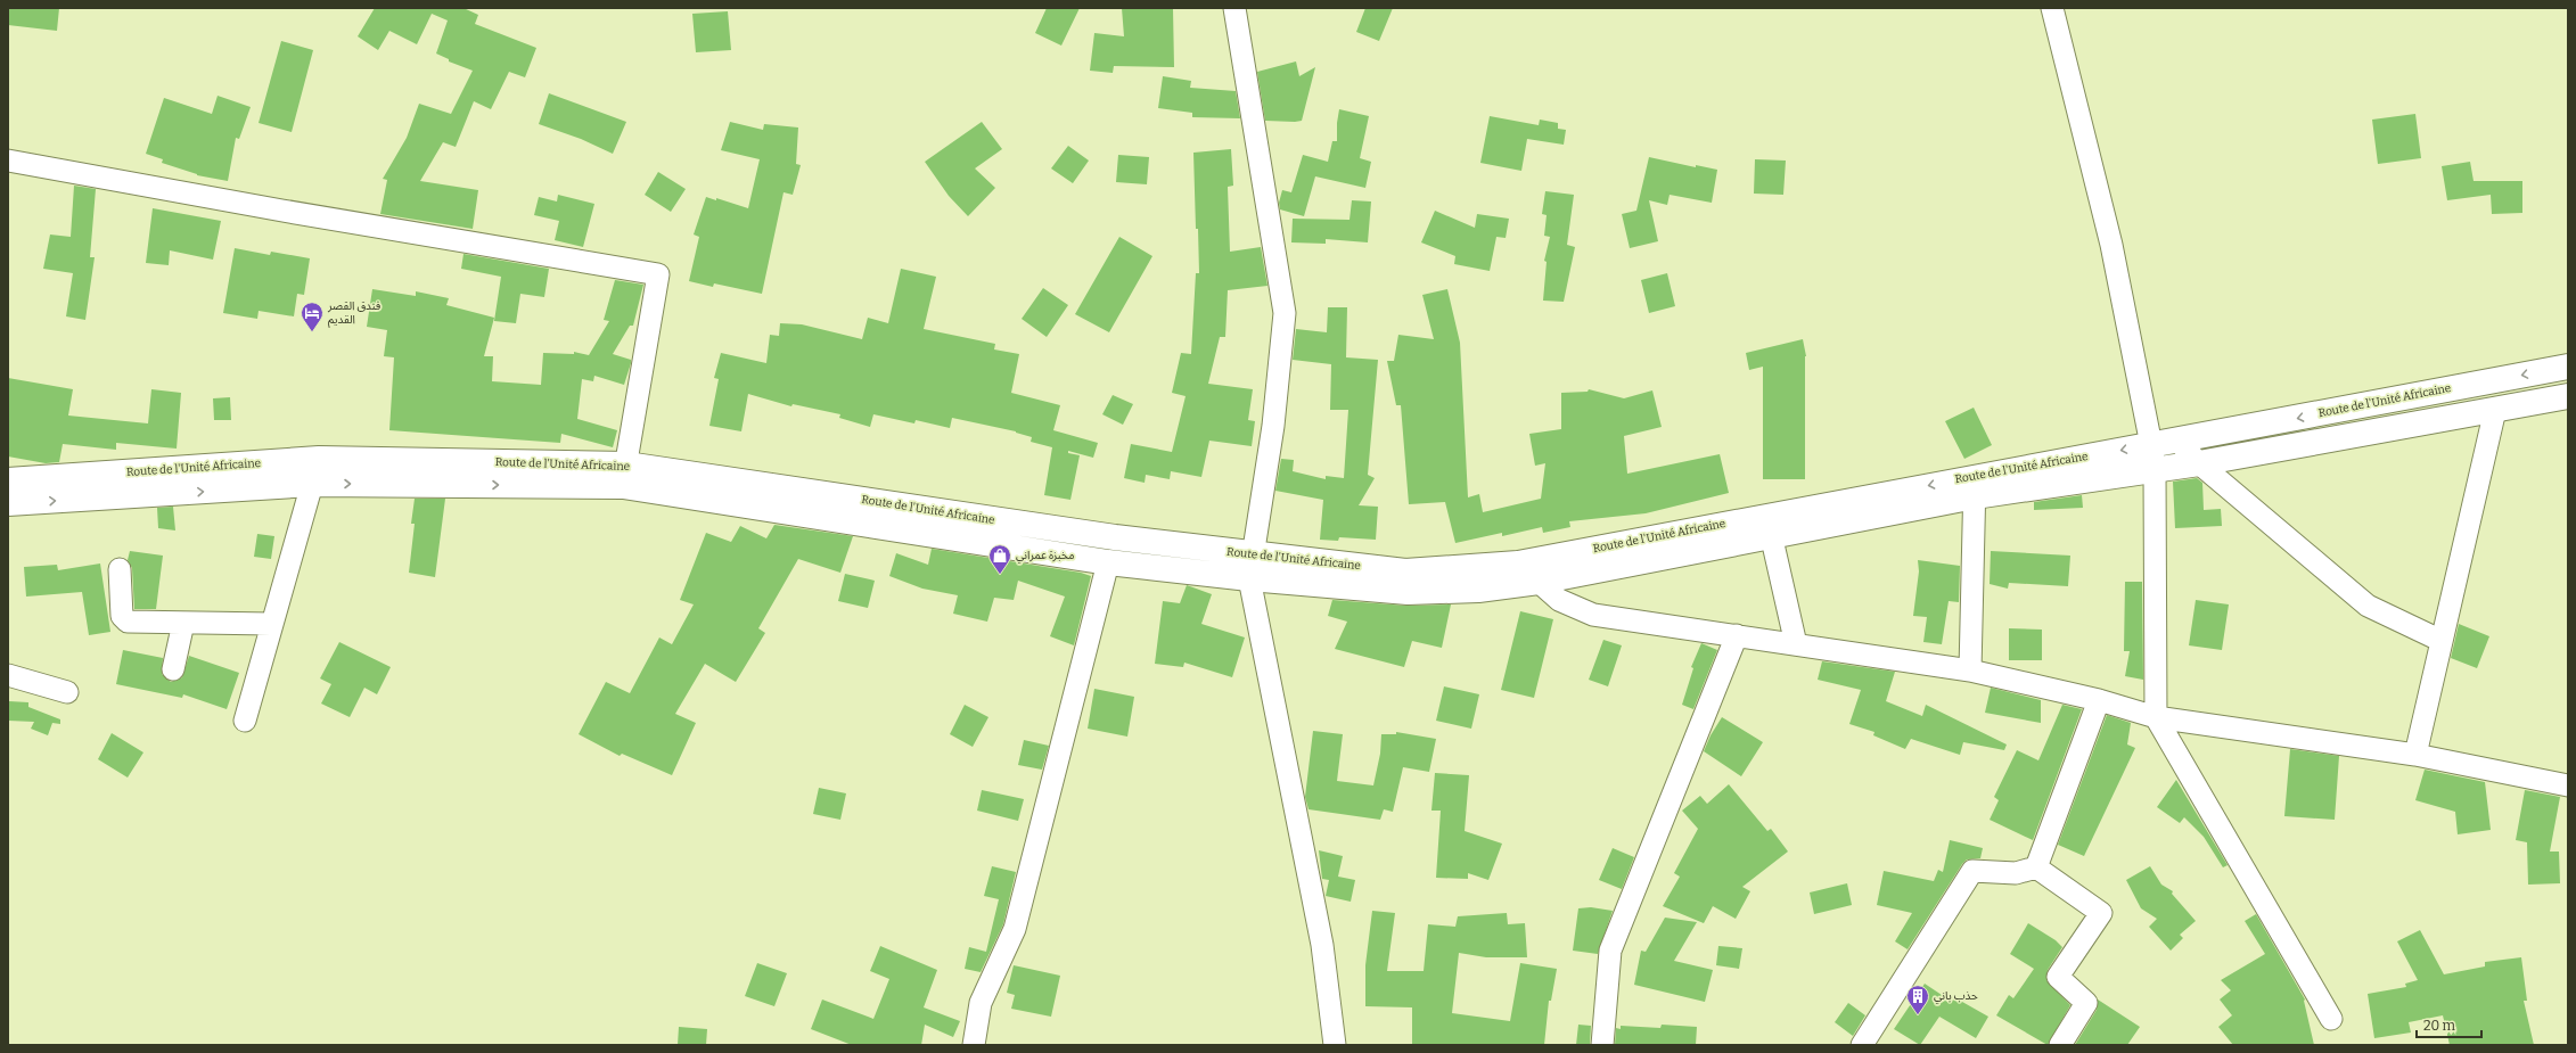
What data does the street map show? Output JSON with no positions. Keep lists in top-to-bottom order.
{
  "streets": {
    "main road": ["Route de l'Unité Africaine"]
  },
  "places": {
    "hotel": ["فندق القصر القديم"],
    "shop": ["مخبزة عمراني"],
    "building": ["حذب باني"]
  },
  "scale_bar": "20 m"
}
